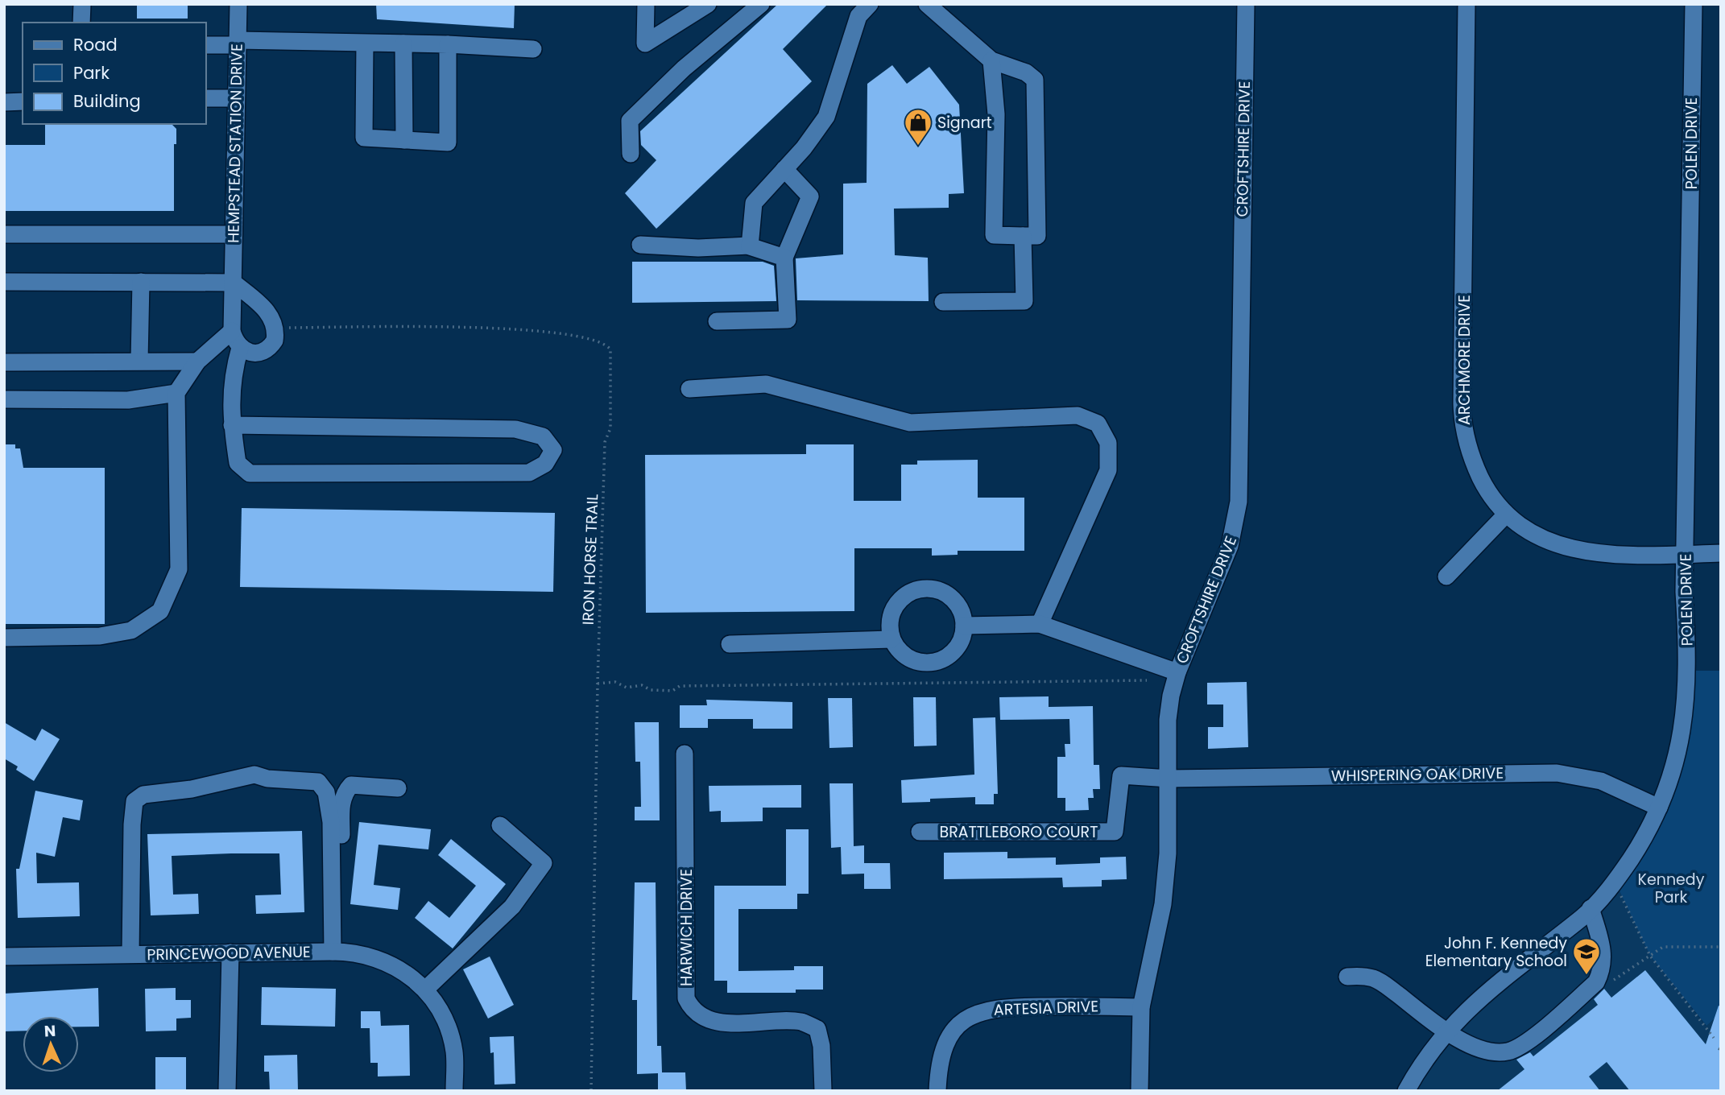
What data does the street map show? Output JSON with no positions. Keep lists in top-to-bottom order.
{
  "streets": {
    "street": [
      "HEMPSTEAD STATION DRIVE",
      "POLEN DRIVE",
      "CROFTSHIRE DRIVE",
      "ARCHMORE DRIVE",
      "WHISPERING OAK DRIVE",
      "BRATTLEBORO COURT",
      "HARWICH DRIVE",
      "PRINCEWOOD AVENUE",
      "ARTESIA DRIVE"
    ],
    "path": ["IRON HORSE TRAIL"]
  },
  "crossings": [
    ["POLEN DRIVE", "ARCHMORE DRIVE"],
    ["POLEN DRIVE", "WHISPERING OAK DRIVE"],
    ["CROFTSHIRE DRIVE", "WHISPERING OAK DRIVE"],
    ["CROFTSHIRE DRIVE", "BRATTLEBORO COURT"],
    ["CROFTSHIRE DRIVE", "ARTESIA DRIVE"],
    ["WHISPERING OAK DRIVE", "BRATTLEBORO COURT"]
  ],
  "parks": ["Kennedy Park"],
  "places": {
    "shop": ["Signart"],
    "school or university": ["John F. Kennedy Elementary School"]
  },
  "legend": ["Road", "Park", "Building"],
  "north": "top"
}
